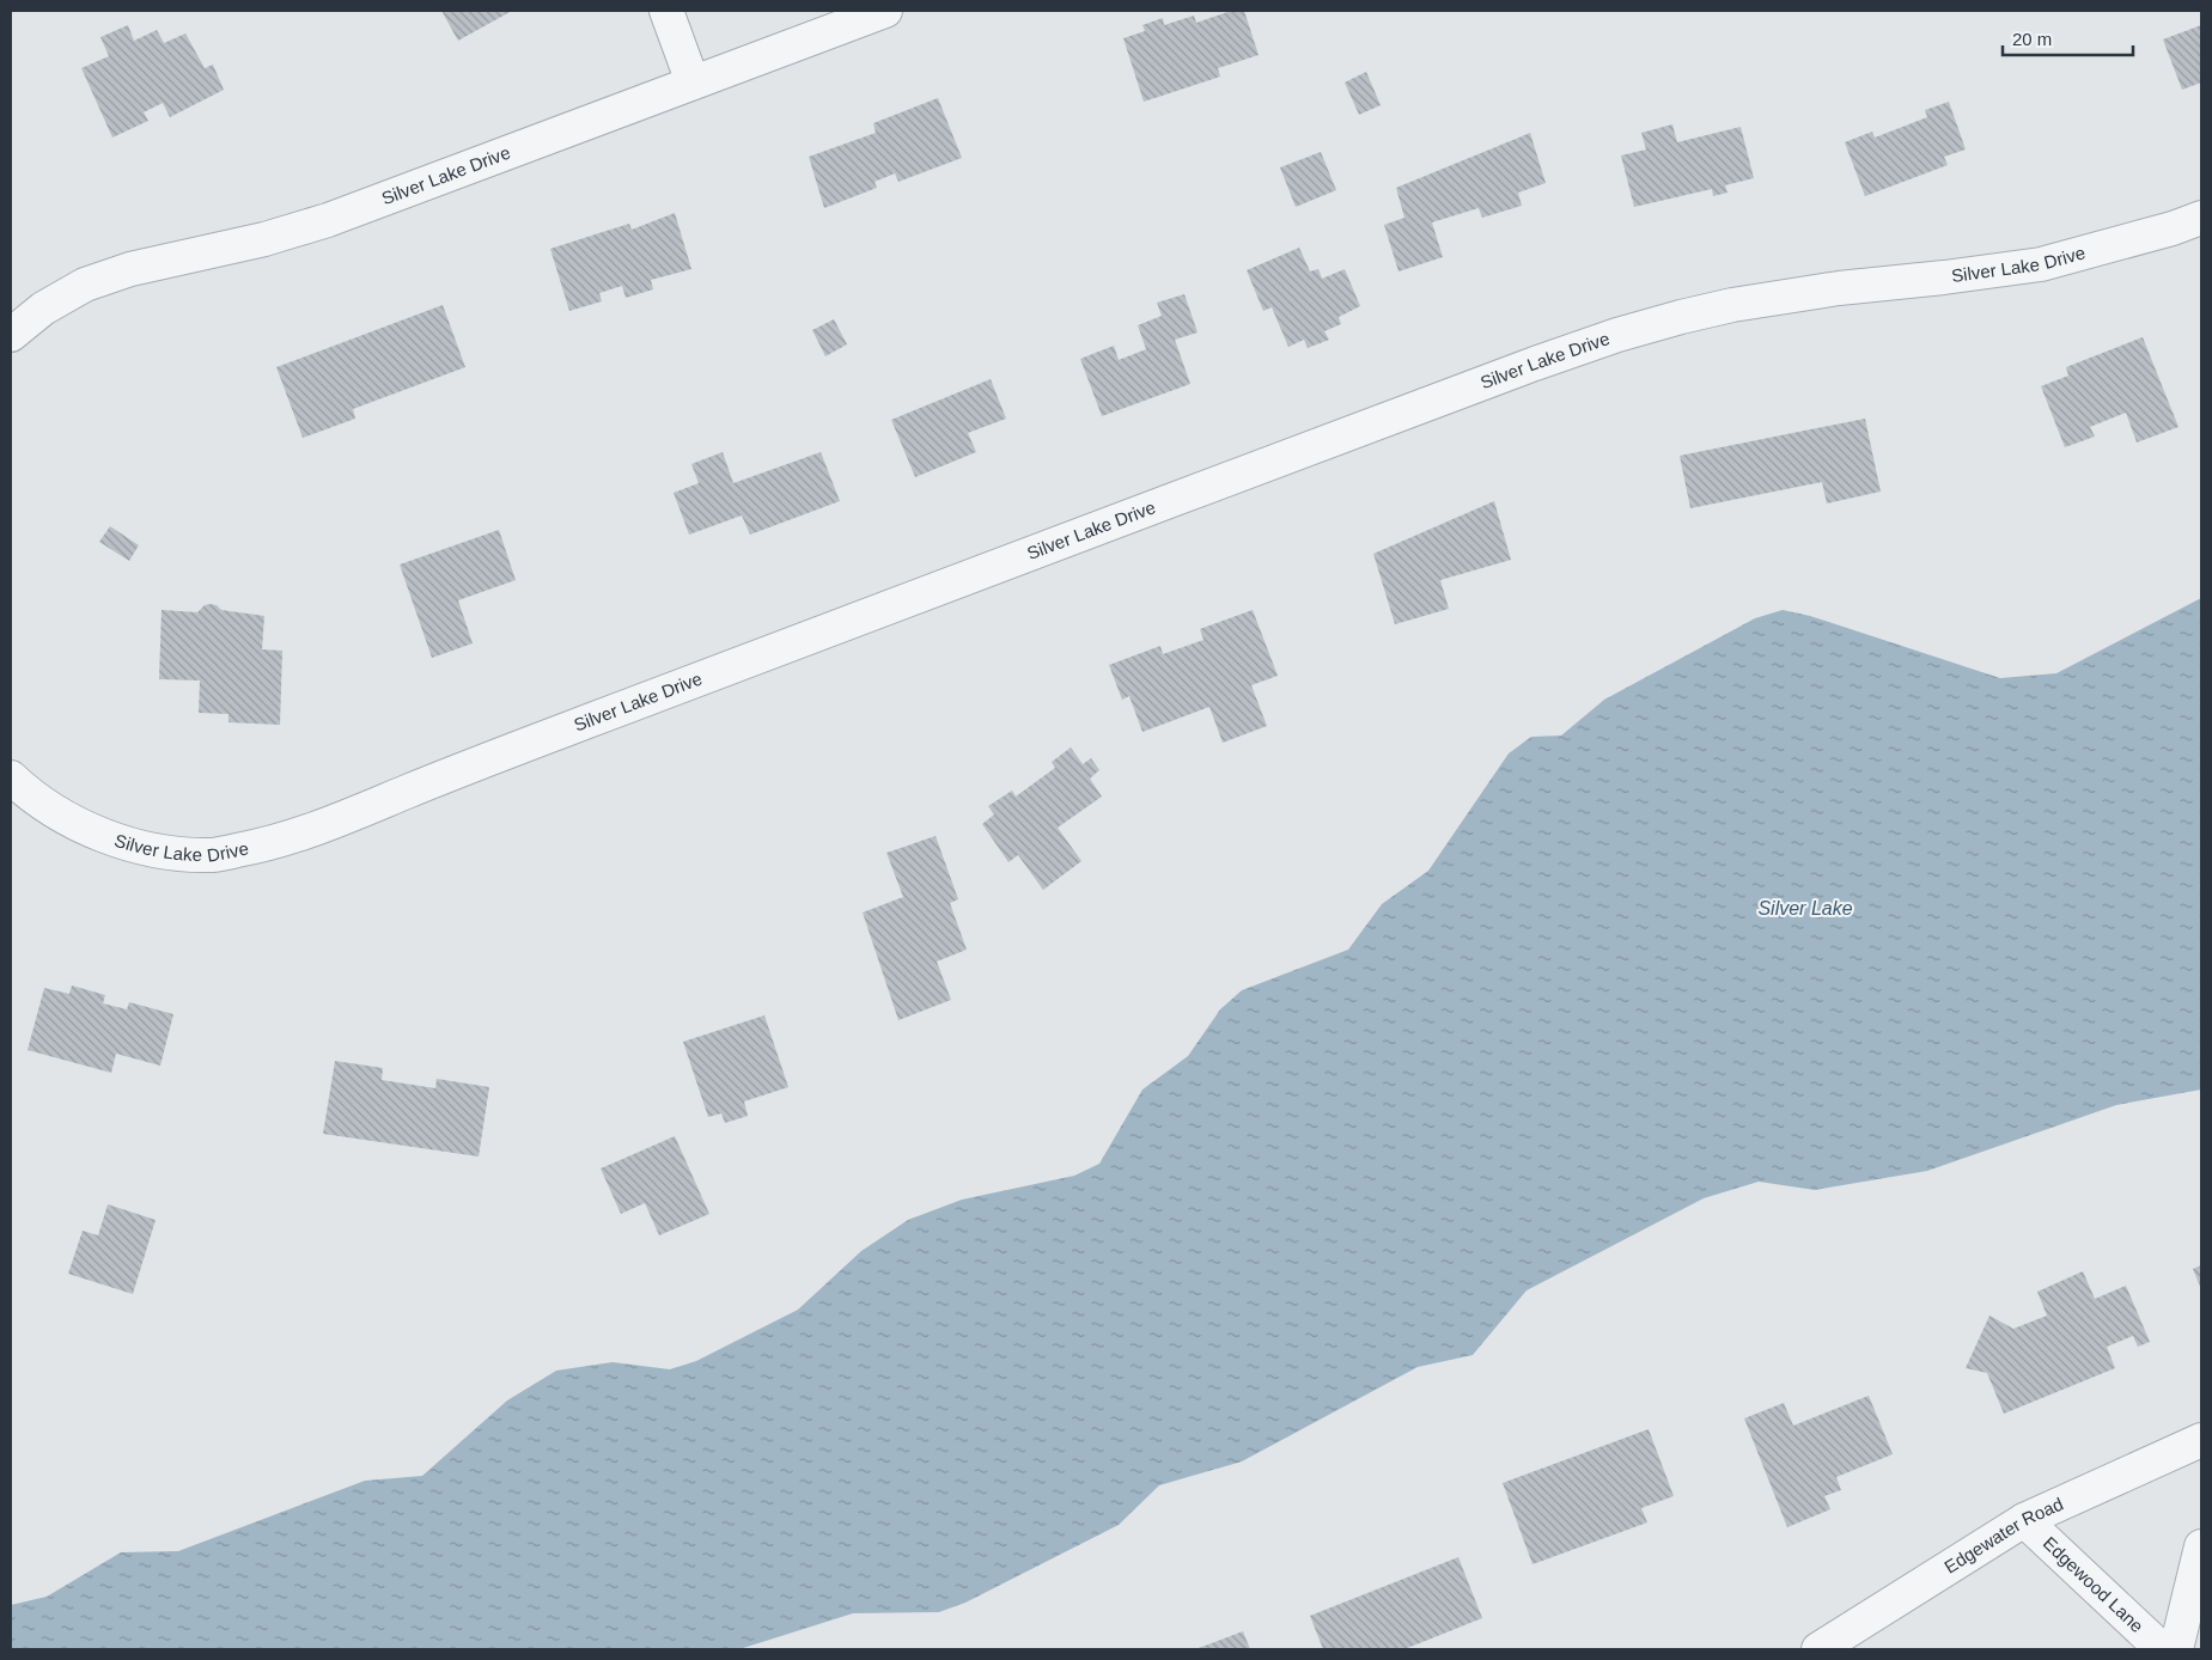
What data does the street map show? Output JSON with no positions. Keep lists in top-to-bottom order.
{
  "streets": {
    "street": ["Silver Lake Drive", "Edgewater Road", "Edgewood Lane"]
  },
  "crossings": [
    ["Edgewater Road", "Edgewood Lane"]
  ],
  "water": ["Silver Lake"],
  "scale_bar": "20 m"
}
